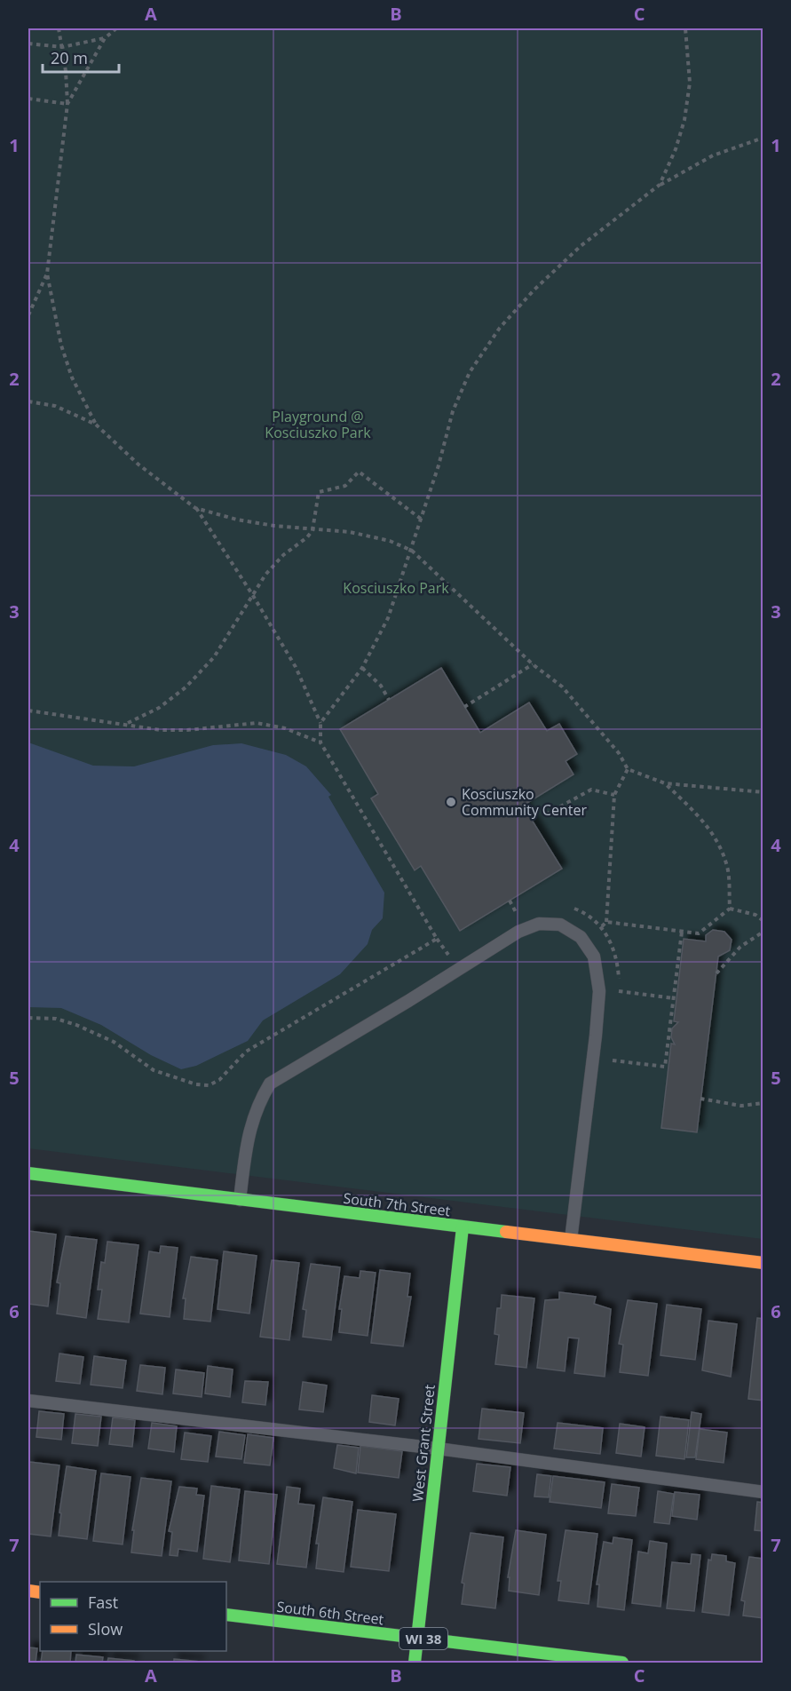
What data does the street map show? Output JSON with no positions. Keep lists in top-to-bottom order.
{
  "streets": {
    "street": [
      "South 7th Street",
      "West Grant Street",
      "South 6th Street",
      "WI 38"
    ]
  },
  "crossings": [
    ["South 7th Street", "West Grant Street"],
    ["West Grant Street", "South 6th Street"]
  ],
  "parks": ["Playground @ Kosciuszko Park", "Kosciuszko Park"],
  "places": ["Kosciuszko Community Center"],
  "legend": ["Fast", "Slow"],
  "scale_bar": "20 m",
  "grid": {
    "columns": ["A", "B", "C"],
    "rows": [
      "1",
      "2",
      "3",
      "4",
      "5",
      "6",
      "7"
    ]
  }
}
